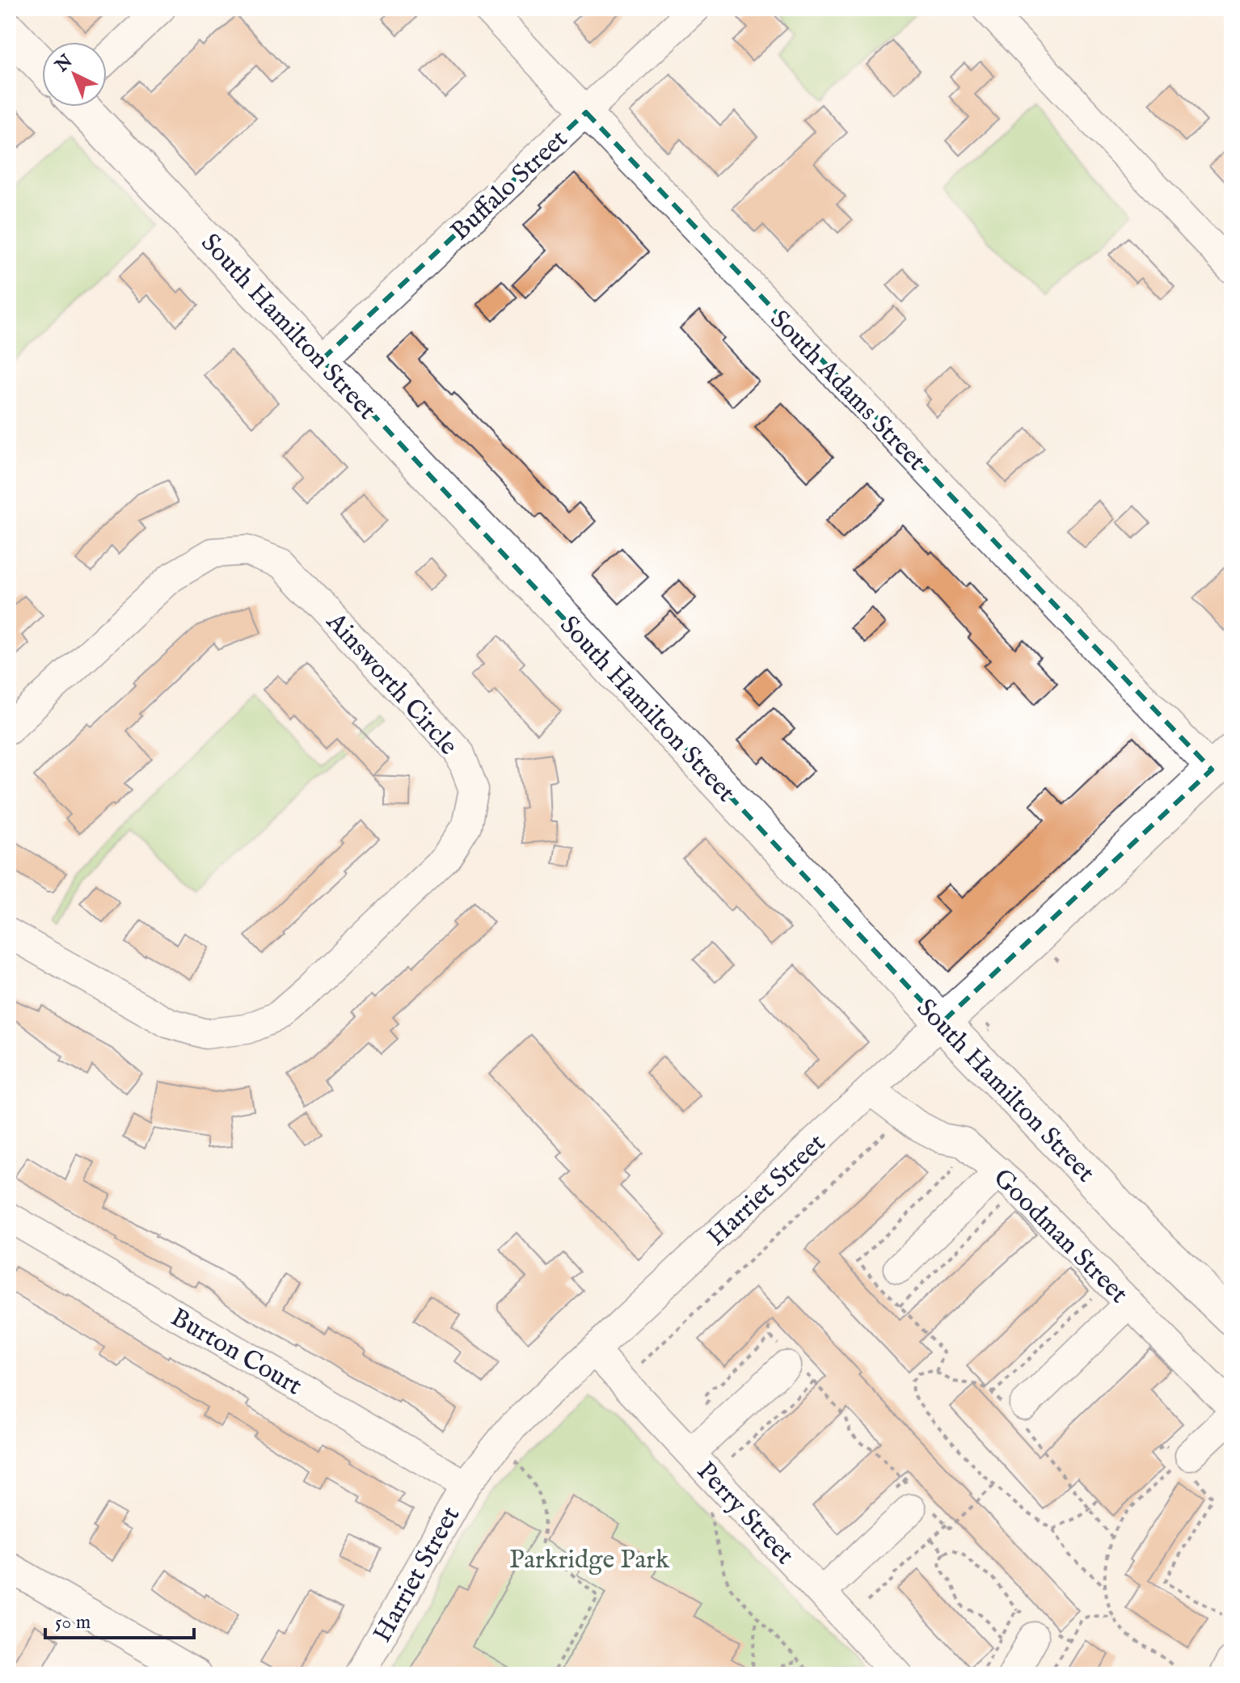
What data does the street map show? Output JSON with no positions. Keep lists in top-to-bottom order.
{
  "streets": {
    "main road": ["South Hamilton Street", "Harriet Street"],
    "street": [
      "Buffalo Street",
      "South Adams Street",
      "Ainsworth Circle",
      "Goodman Street",
      "Burton Court",
      "Perry Street"
    ]
  },
  "crossings": [
    ["Buffalo Street", "South Hamilton Street"],
    ["Buffalo Street", "South Adams Street"],
    ["South Hamilton Street", "Harriet Street"],
    ["South Adams Street", "Harriet Street"],
    ["Harriet Street", "Goodman Street"],
    ["Harriet Street", "Burton Court"],
    ["Harriet Street", "Perry Street"]
  ],
  "parks": ["Parkridge Park"],
  "scale_bar": "50 m",
  "north": "top left"
}
